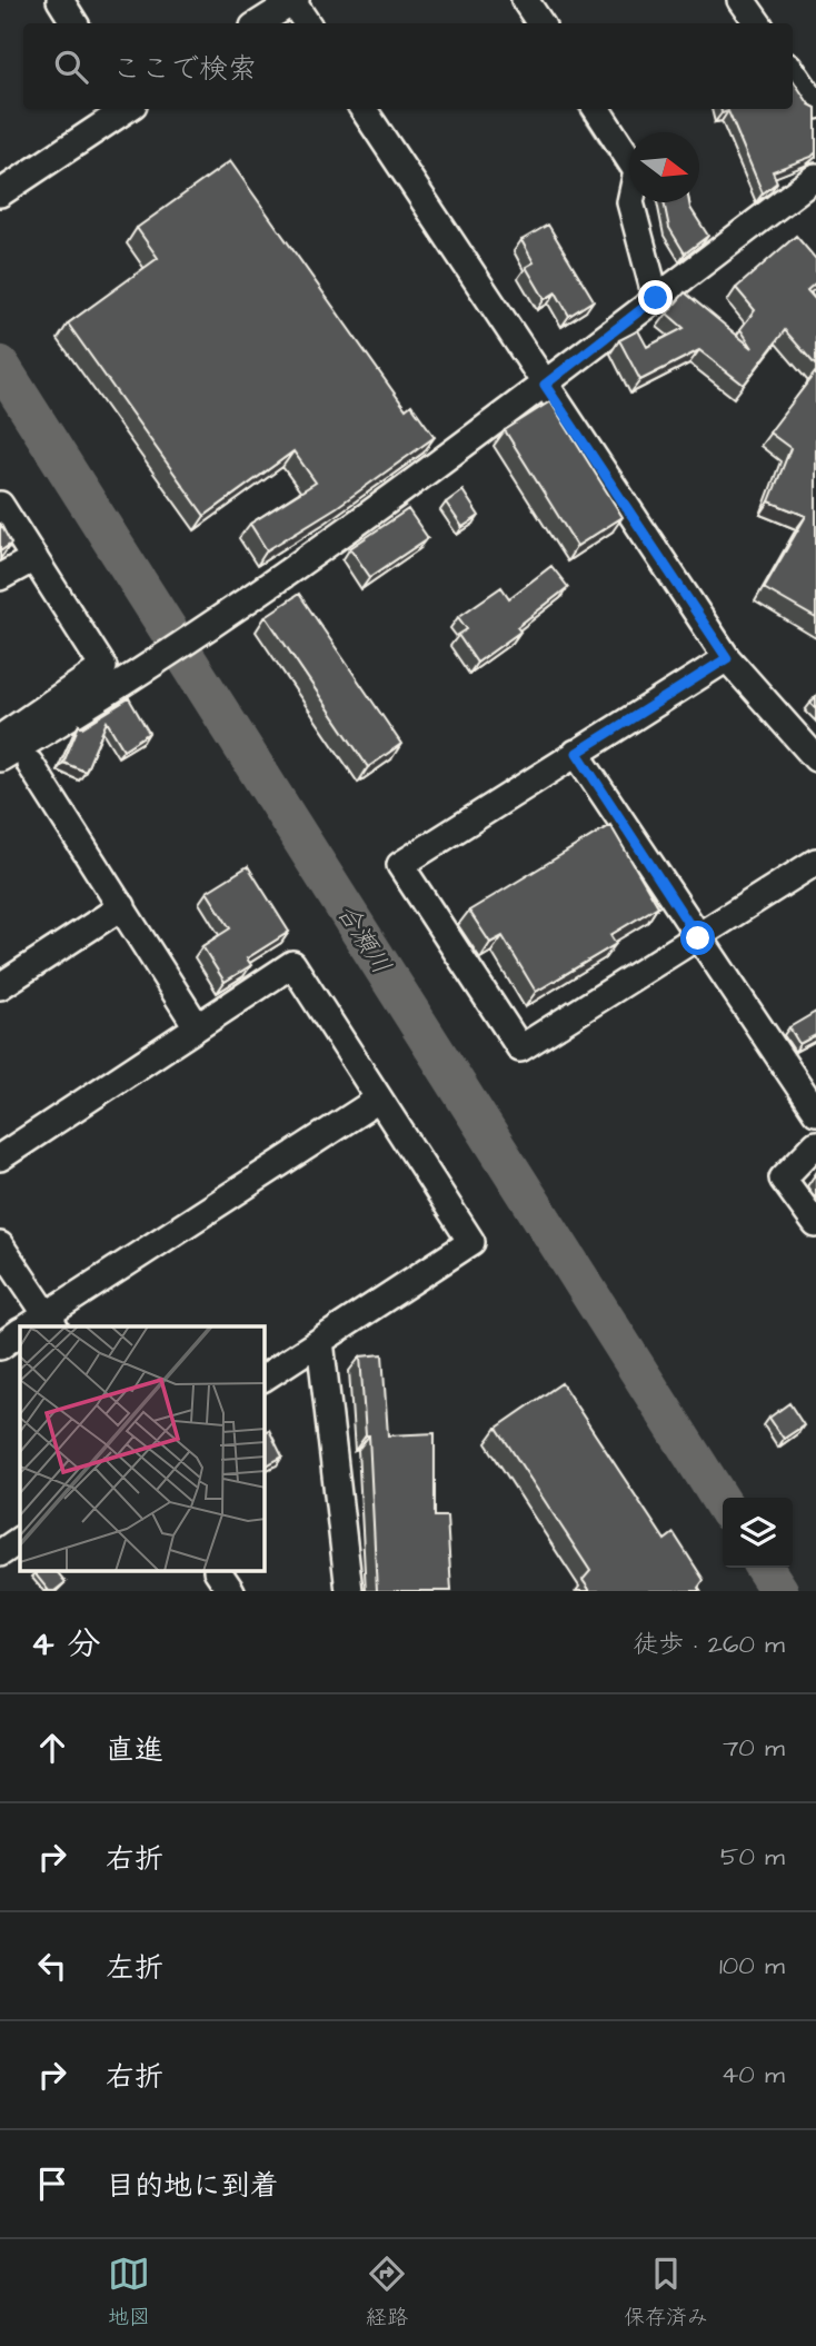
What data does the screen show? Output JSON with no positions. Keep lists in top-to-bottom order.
{
  "water": ["合瀬川"],
  "north": "right",
  "page": {
    "search": "ここで検索",
    "heading": ["4 分", "徒歩 · 260 m"],
    "list": [
      ["直進", "70 m"],
      ["右折", "50 m"],
      ["左折", "100 m"],
      ["右折", "40 m"],
      "目的地に到着"
    ],
    "nav": ["地図", "経路", "保存済み"]
  }
}
